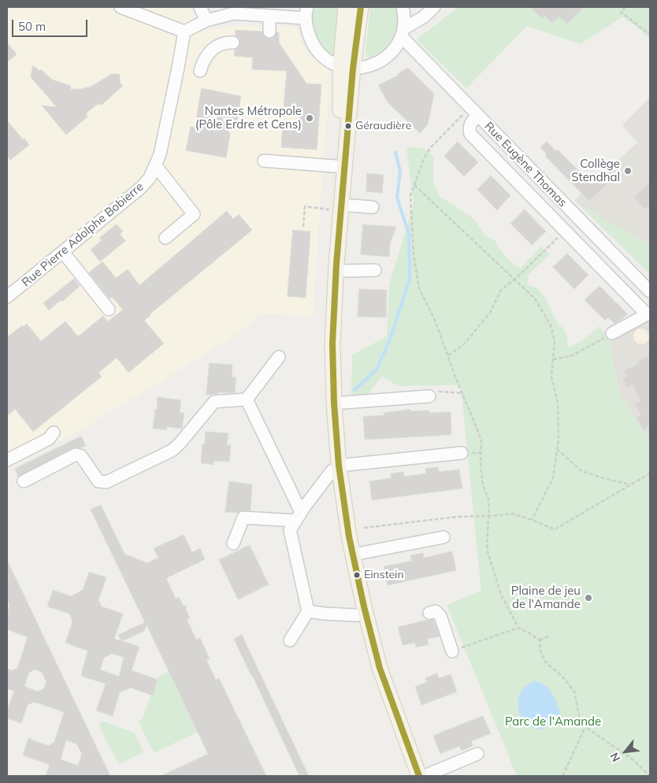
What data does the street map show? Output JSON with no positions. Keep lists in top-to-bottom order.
{
  "streets": {
    "street": ["Rue Eugène Thomas", "Rue Pierre Adolphe Bobierre"]
  },
  "parks": ["Parc de l'Amande"],
  "places": [
    "Nantes Métropole (Pôle Erdre et Cens)",
    "Géraudière",
    "Collège Stendhal",
    "Einstein",
    "Plaine de jeu de l'Amande"
  ],
  "lines": ["transit line 50"],
  "scale_bar": "50 m",
  "north": "bottom left"
}
